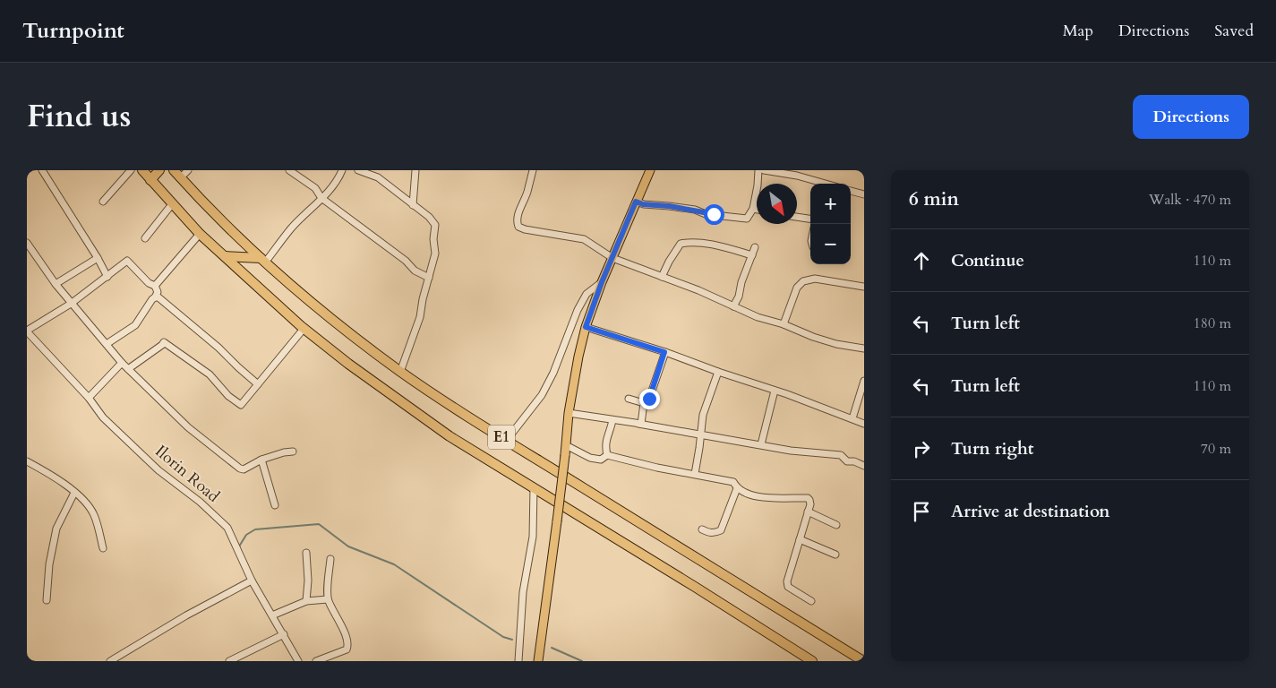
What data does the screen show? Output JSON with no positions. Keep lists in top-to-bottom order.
{
  "streets": {
    "highway": ["E1"],
    "street": ["Ilorin Road"]
  },
  "north": "bottom right",
  "page": {
    "header": "Turnpoint",
    "nav": ["Map", "Directions", "Saved"],
    "title": "Find us",
    "buttons": "Directions",
    "heading": ["6 min", "Walk · 470 m"],
    "map_buttons": ["+", "−"],
    "list": [
      ["Continue", "110 m"],
      ["Turn left", "180 m"],
      ["Turn left", "110 m"],
      ["Turn right", "70 m"],
      "Arrive at destination"
    ]
  }
}
